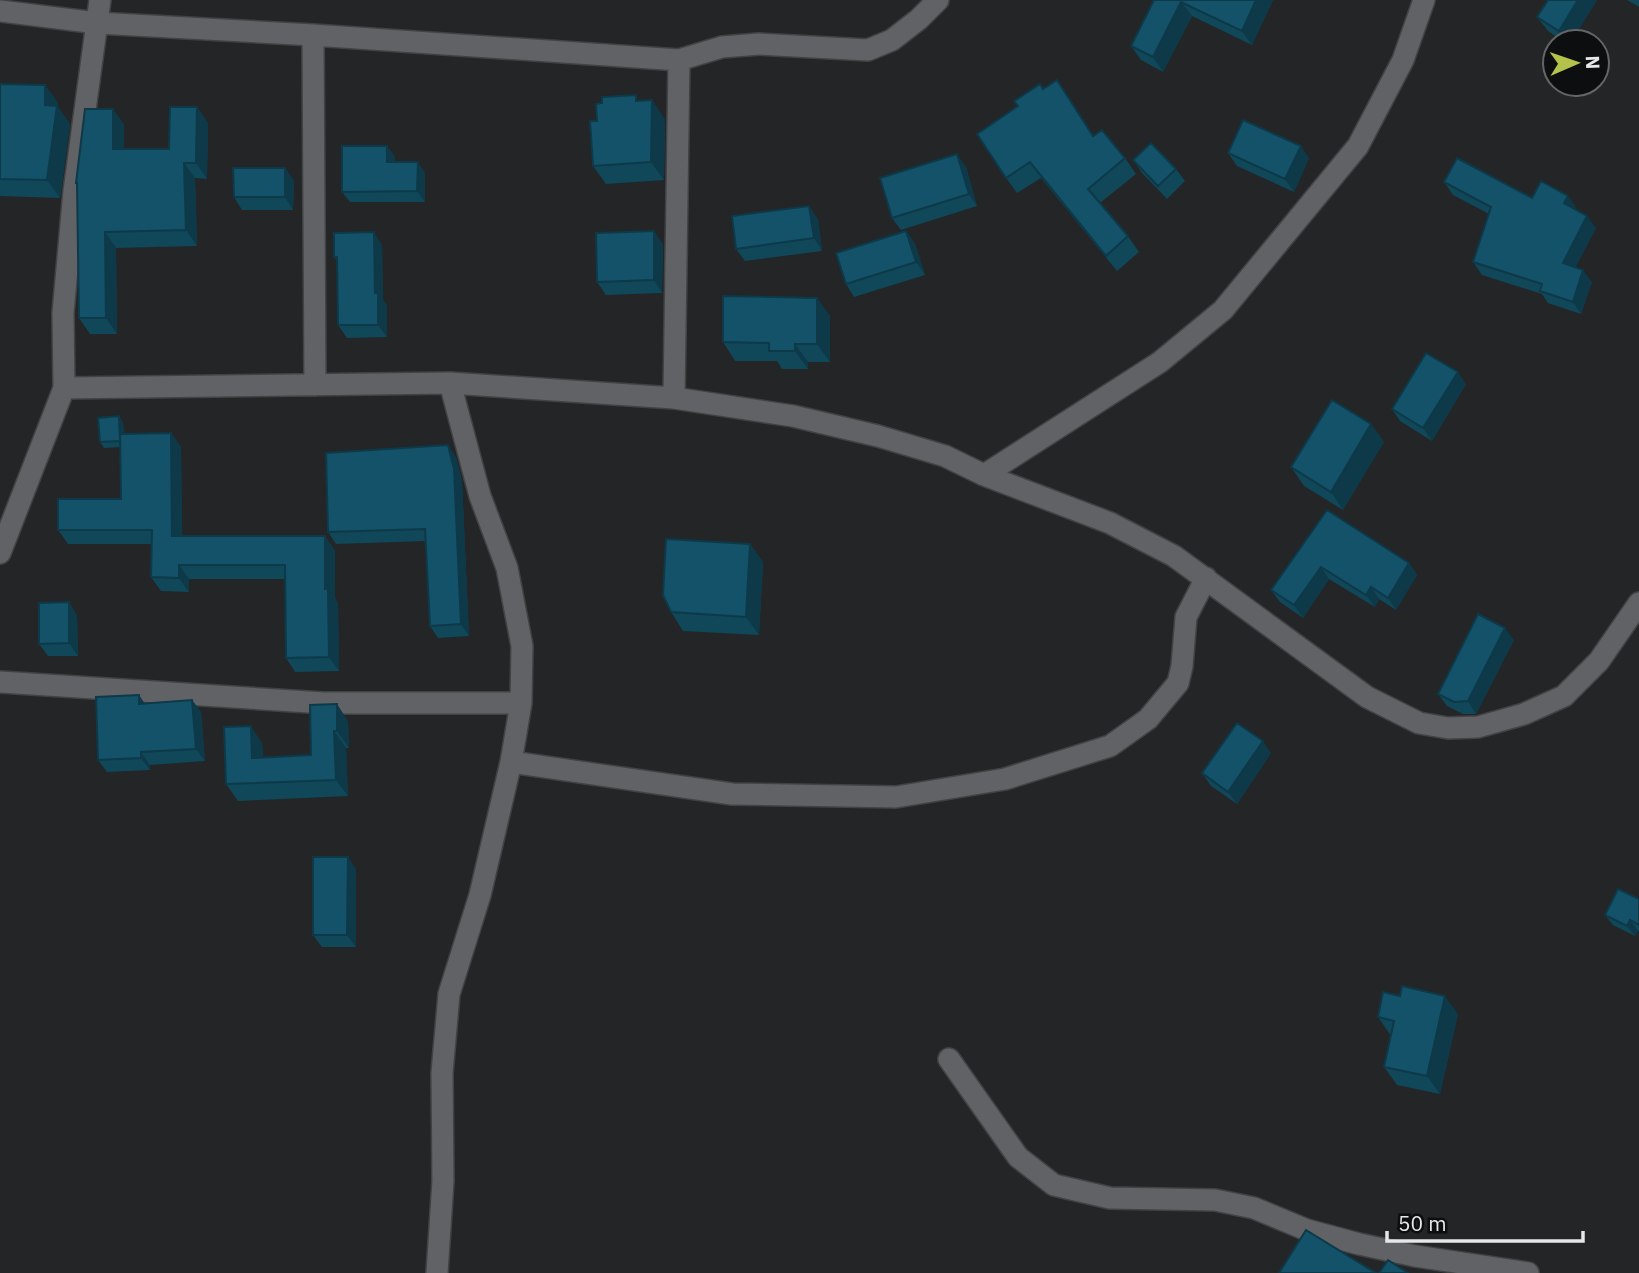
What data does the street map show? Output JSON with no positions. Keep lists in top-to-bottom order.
{
  "scale_bar": "50 m",
  "north": "right"
}
